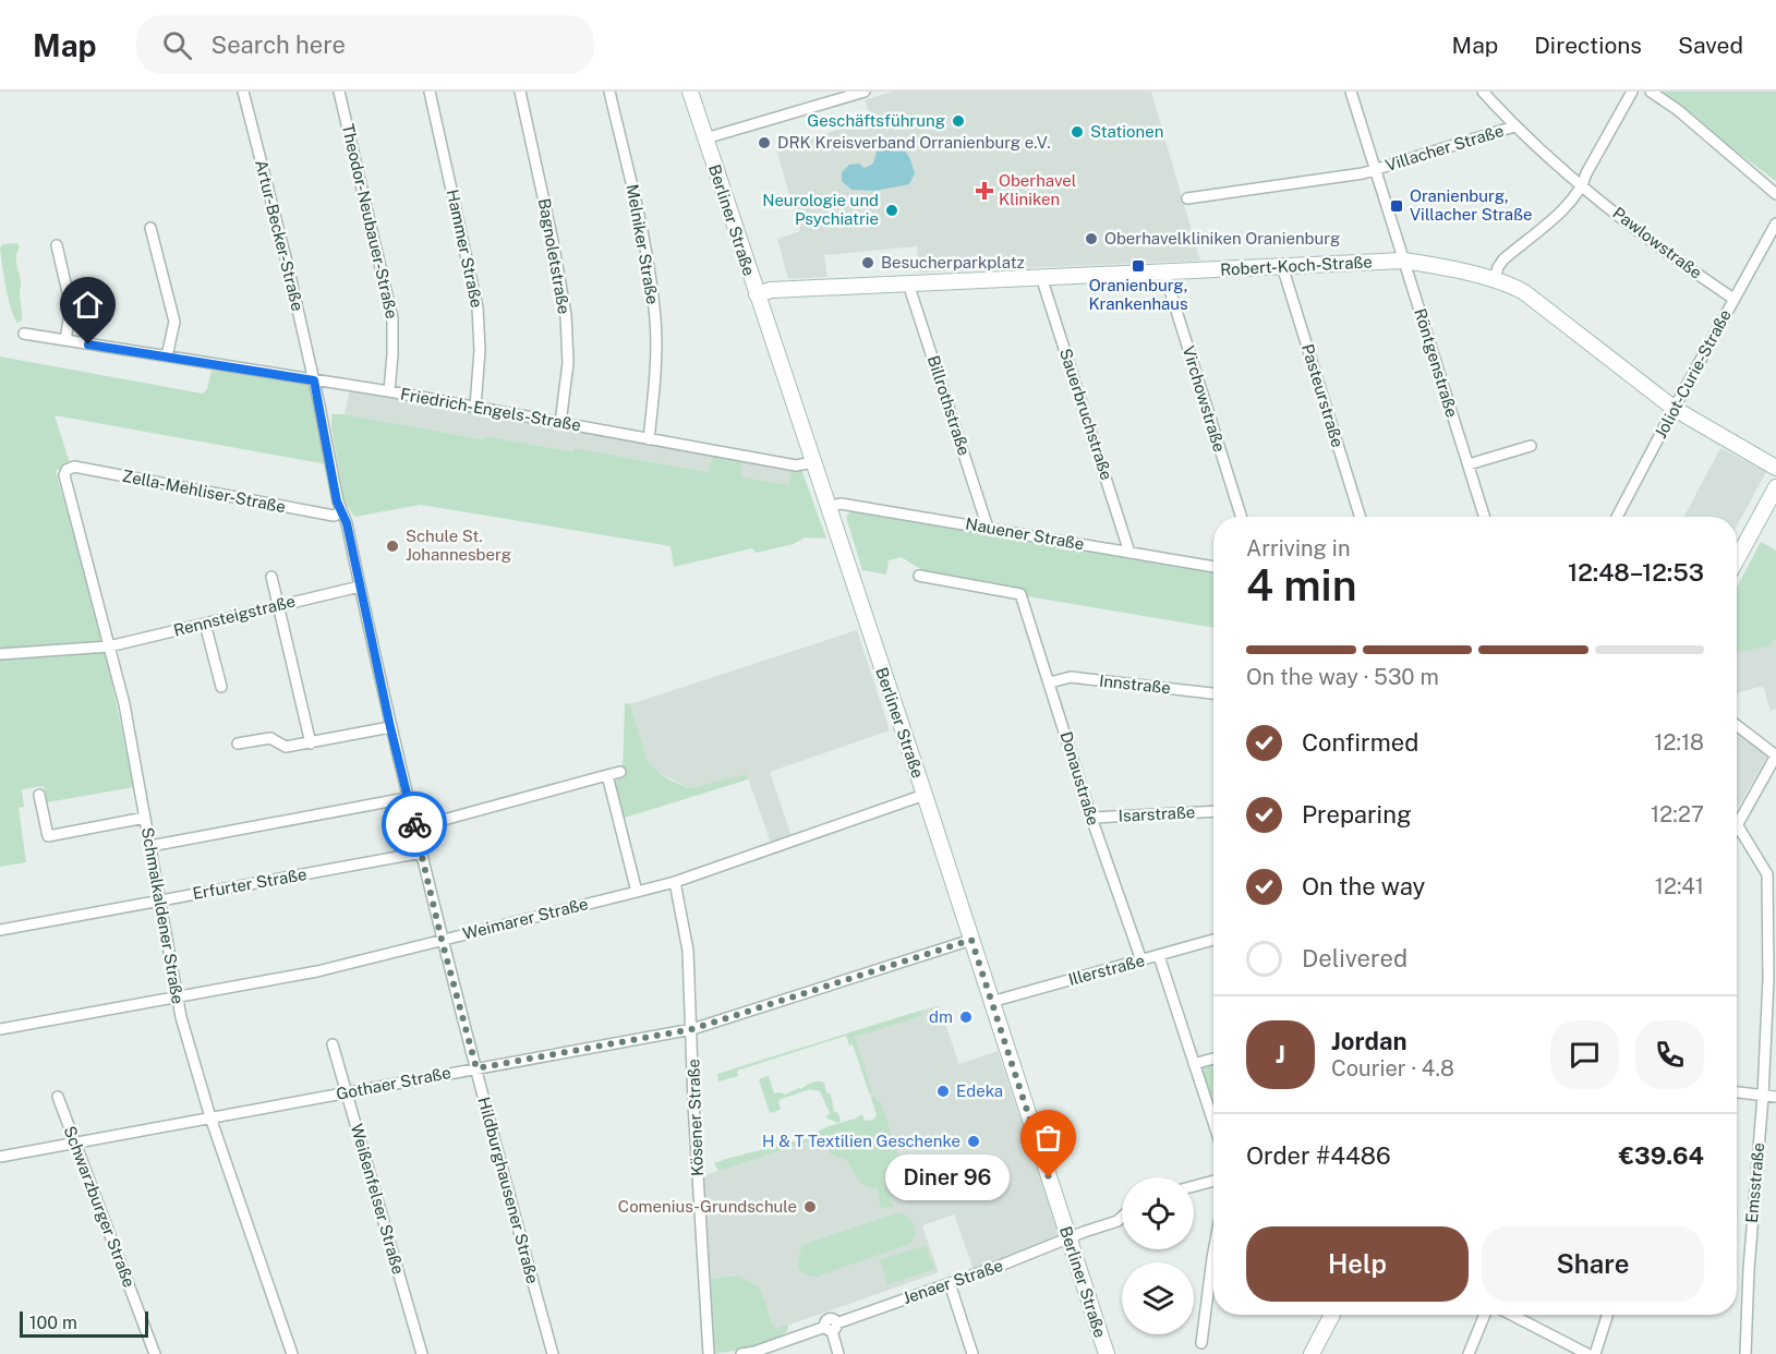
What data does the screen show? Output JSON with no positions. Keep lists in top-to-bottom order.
{
  "streets": {
    "main road": ["Berliner Straße", "Robert-Koch-Straße"],
    "street": [
      "Villacher Straße",
      "Theodor-Neubauer-Straße",
      "Artur-Becker-Straße",
      "Pawlowstraße",
      "Melniker Straße",
      "Hammer Straße",
      "Bagnoletstraße",
      "Röntgenstraße",
      "Joliot-Curie-Straße",
      "Pasteurstraße",
      "Virchowstraße",
      "Billrothstraße",
      "Friedrich-Engels-Straße",
      "Sauerbruchstraße",
      "Zella-Mehliser-Straße",
      "Nauener Straße",
      "Rennsteigstraße",
      "Innstraße",
      "Donaustraße",
      "Isarstraße",
      "Erfurter Straße",
      "Schmalkaldener Straße",
      "Weimarer Straße",
      "Illerstraße",
      "Gothaer Straße",
      "Kösener Straße",
      "Emsstraße",
      "Hildburghausener Straße",
      "Weißenfelser Straße",
      "Schwarzburger Straße",
      "Jenaer Straße"
    ]
  },
  "crossings": [
    ["Villacher Straße", "Pawlowstraße"],
    ["Villacher Straße", "Robert-Koch-Straße"],
    ["Villacher Straße", "Röntgenstraße"],
    ["Berliner Straße", "Robert-Koch-Straße"],
    ["Berliner Straße", "Friedrich-Engels-Straße"],
    ["Berliner Straße", "Nauener Straße"],
    ["Berliner Straße", "Weimarer Straße"],
    ["Berliner Straße", "Illerstraße"],
    ["Berliner Straße", "Gothaer Straße"],
    ["Berliner Straße", "Jenaer Straße"],
    ["Theodor-Neubauer-Straße", "Friedrich-Engels-Straße"],
    ["Artur-Becker-Straße", "Friedrich-Engels-Straße"],
    ["Artur-Becker-Straße", "Hildburghausener Straße"],
    ["Pawlowstraße", "Joliot-Curie-Straße"],
    ["Melniker Straße", "Friedrich-Engels-Straße"],
    ["Hammer Straße", "Friedrich-Engels-Straße"],
    ["Bagnoletstraße", "Friedrich-Engels-Straße"],
    ["Robert-Koch-Straße", "Röntgenstraße"],
    ["Robert-Koch-Straße", "Joliot-Curie-Straße"],
    ["Robert-Koch-Straße", "Pasteurstraße"],
    ["Robert-Koch-Straße", "Virchowstraße"],
    ["Robert-Koch-Straße", "Billrothstraße"],
    ["Robert-Koch-Straße", "Sauerbruchstraße"],
    ["Billrothstraße", "Nauener Straße"],
    ["Friedrich-Engels-Straße", "Hildburghausener Straße"],
    ["Sauerbruchstraße", "Nauener Straße"],
    ["Zella-Mehliser-Straße", "Schmalkaldener Straße"],
    ["Zella-Mehliser-Straße", "Hildburghausener Straße"],
    ["Rennsteigstraße", "Schmalkaldener Straße"],
    ["Rennsteigstraße", "Hildburghausener Straße"],
    ["Innstraße", "Donaustraße"],
    ["Donaustraße", "Isarstraße"],
    ["Donaustraße", "Illerstraße"],
    ["Erfurter Straße", "Schmalkaldener Straße"],
    ["Erfurter Straße", "Hildburghausener Straße"],
    ["Schmalkaldener Straße", "Weimarer Straße"],
    ["Schmalkaldener Straße", "Gothaer Straße"],
    ["Weimarer Straße", "Kösener Straße"],
    ["Weimarer Straße", "Hildburghausener Straße"],
    ["Gothaer Straße", "Kösener Straße"],
    ["Gothaer Straße", "Hildburghausener Straße"],
    ["Gothaer Straße", "Weißenfelser Straße"],
    ["Gothaer Straße", "Schwarzburger Straße"]
  ],
  "places": {
    "other": [
      "Geschäftsführung",
      "Stationen",
      "DRK Kreisverband Orranienburg e.V.",
      "Neurologie und Psychiatrie",
      "Oberhavelkliniken Oranienburg",
      "Besucherparkplatz",
      "Schule St. Johannesberg",
      "dm",
      "Edeka",
      "H & T Textilien Geschenke",
      "Diner 96",
      "Comenius-Grundschule"
    ],
    "health": ["Oberhavel Kliniken"],
    "transit": ["Oranienburg, Villacher Straße", "Oranienburg, Krankenhaus"]
  },
  "scale_bar": "100 m",
  "page": {
    "header": "Map",
    "search": "Search here",
    "nav": ["Map", "Directions", "Saved"],
    "heading": ["4 min", "Arriving in", "12:48–12:53"],
    "panel": [
      "Jordan",
      "Courier · 4.8",
      "Order #4486",
      "€39.64"
    ],
    "bar": "On the way · 530 m",
    "list": [
      ["Confirmed", "12:18"],
      ["Preparing", "12:27"],
      ["On the way", "12:41"],
      "Delivered"
    ],
    "round": "J",
    "bubble": "Diner 96",
    "buttons": ["Help", "Share"],
    "scale": "100 m"
  }
}
